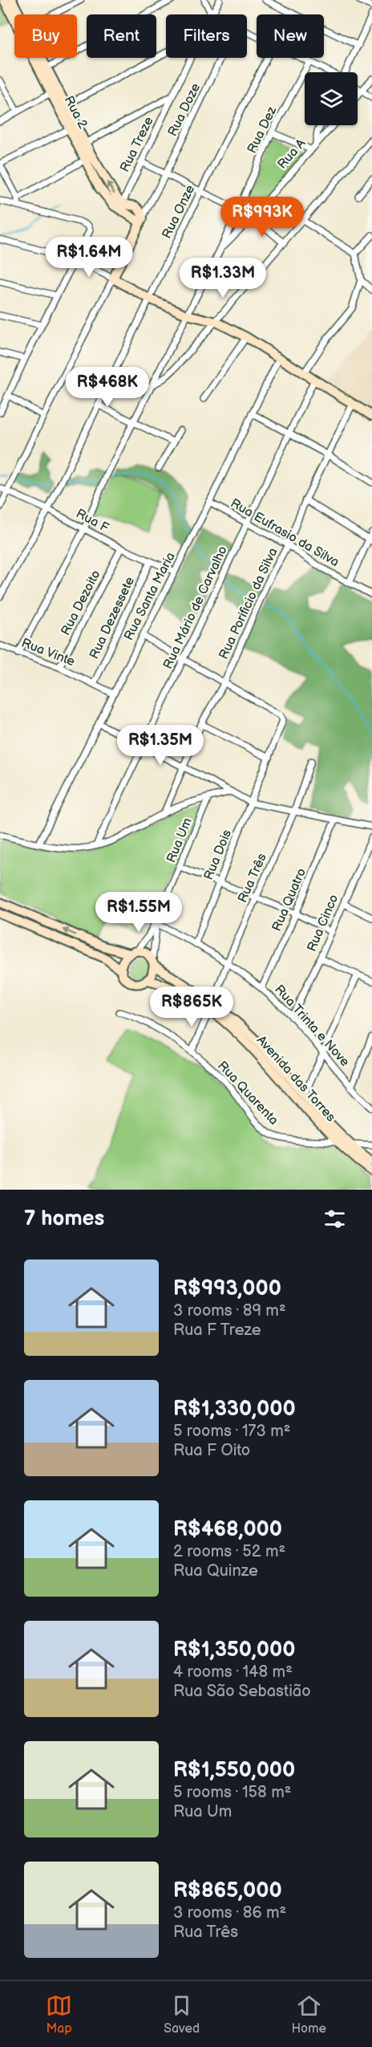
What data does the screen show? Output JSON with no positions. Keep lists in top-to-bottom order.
{
  "streets": {
    "main road": ["Rua 2", "Avenida das Torres"],
    "street": [
      "Rua Doze",
      "Rua Dez",
      "Rua Treze",
      "Rua A",
      "Rua Onze",
      "Rua F",
      "Rua Eufrasio da Silva",
      "Rua Santa Maria",
      "Rua Dezoito",
      "Rua Porificio da Silva",
      "Rua Mário de Carvalho",
      "Rua Dezessete",
      "Rua Vinte",
      "Rua Um",
      "Rua Dois",
      "Rua Três",
      "Rua Quatro",
      "Rua Cinco",
      "Rua Trinta e Nove",
      "Rua Quarenta"
    ]
  },
  "crossings": [
    ["Rua Doze", "Rua 2"],
    ["Rua 2", "Rua Treze"],
    ["Rua Dez", "Rua A"],
    ["Rua Dez", "Rua F"],
    ["Rua Dez", "Rua Vinte"],
    ["Rua Onze", "Rua F"],
    ["Rua F", "Rua Santa Maria"],
    ["Rua F", "Rua Dezoito"],
    ["Rua F", "Rua Dezessete"],
    ["Rua Eufrasio da Silva", "Rua Santa Maria"],
    ["Rua Eufrasio da Silva", "Rua Porificio da Silva"],
    ["Rua Eufrasio da Silva", "Rua Mário de Carvalho"],
    ["Rua Santa Maria", "Rua Vinte"],
    ["Rua Dezoito", "Rua Vinte"],
    ["Rua Porificio da Silva", "Rua Dois"],
    ["Rua Dezessete", "Rua Vinte"],
    ["Rua Um", "Rua Trinta e Nove"],
    ["Rua Um", "Avenida das Torres"],
    ["Rua Dois", "Rua Trinta e Nove"],
    ["Rua Três", "Rua Trinta e Nove"],
    ["Rua Três", "Avenida das Torres"],
    ["Rua Três", "Rua Quarenta"],
    ["Rua Quatro", "Rua Trinta e Nove"],
    ["Rua Cinco", "Rua Trinta e Nove"],
    ["Avenida das Torres", "Rua Quarenta"]
  ],
  "page": {
    "chip": [
      "Buy",
      "Rent",
      "Filters",
      "New"
    ],
    "price": [
      "R$993K",
      "R$1.64M",
      "R$1.33M",
      "R$468K",
      "R$1.35M",
      "R$1.55M",
      "R$865K"
    ],
    "heading": "7 homes",
    "list": [
      {
        "name": "R$993,000",
        "note": "3 rooms · 89 m² · Rua F Treze"
      },
      {
        "name": "R$1,330,000",
        "note": "5 rooms · 173 m² · Rua F Oito"
      },
      {
        "name": "R$468,000",
        "note": "2 rooms · 52 m² · Rua Quinze"
      },
      {
        "name": "R$1,350,000",
        "note": "4 rooms · 148 m² · Rua São Sebastião"
      },
      {
        "name": "R$1,550,000",
        "note": "5 rooms · 158 m² · Rua Um"
      },
      {
        "name": "R$865,000",
        "note": "3 rooms · 86 m² · Rua Três"
      }
    ],
    "tabs": ["Map", "Saved", "Home"]
  }
}
